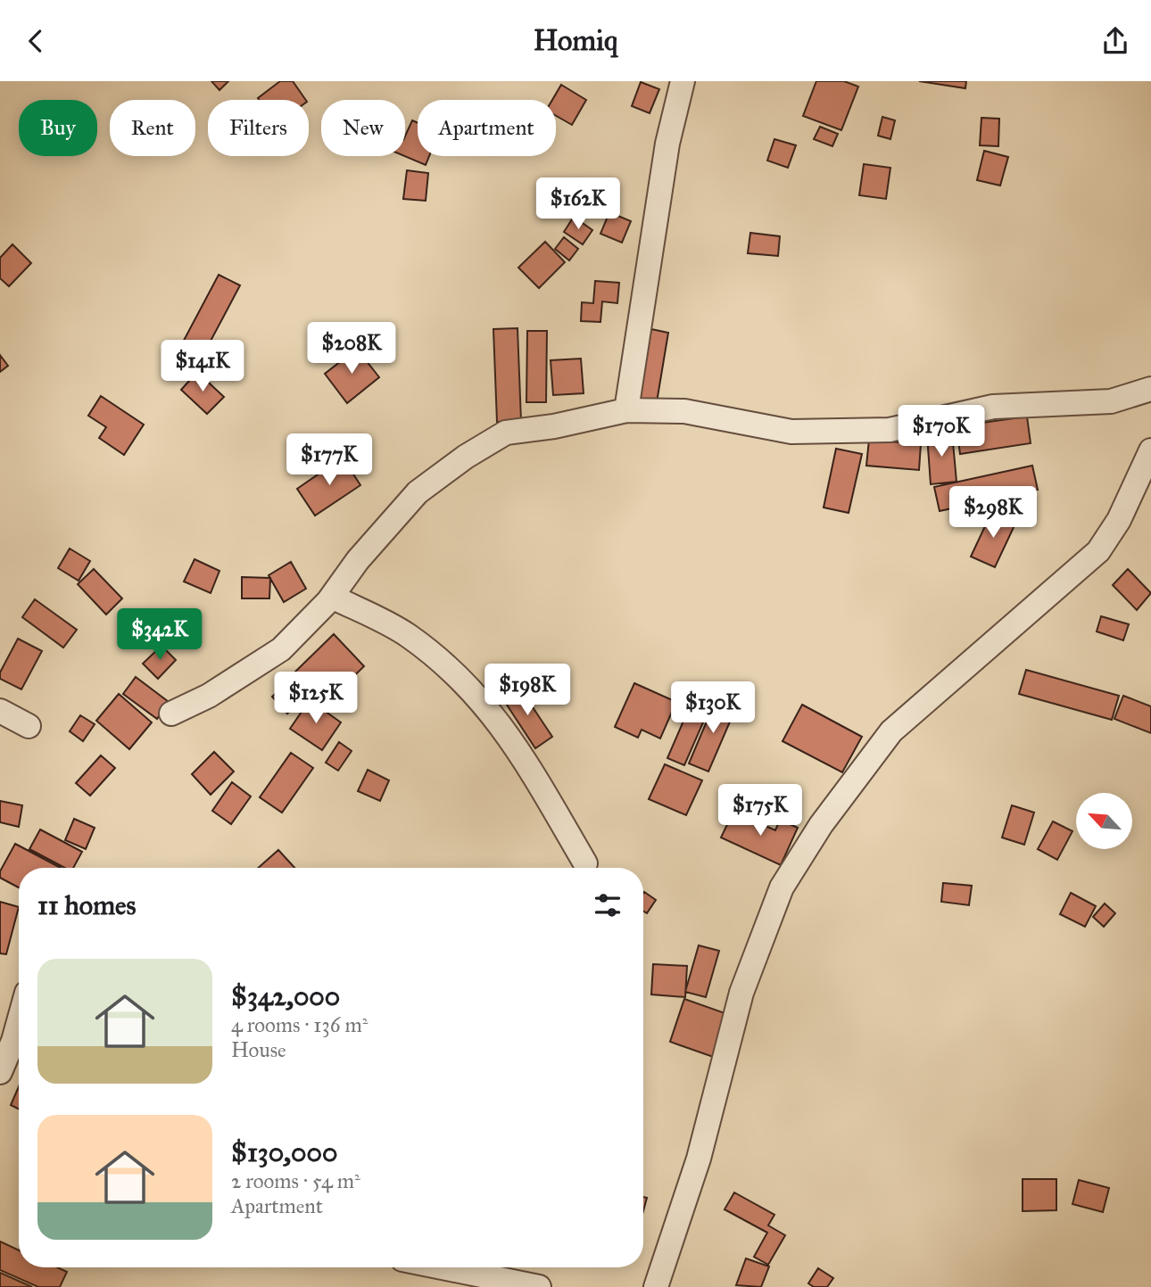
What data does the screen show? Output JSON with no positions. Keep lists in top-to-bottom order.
{
  "north": "top left",
  "page": {
    "header": "Homiq",
    "chip": [
      "Buy",
      "Rent",
      "Filters",
      "New",
      "Apartment"
    ],
    "price": [
      "$162K",
      "$208K",
      "$141K",
      "$170K",
      "$177K",
      "$298K",
      "$342K",
      "$198K",
      "$125K",
      "$130K",
      "$175K"
    ],
    "heading": "11 homes",
    "list": [
      {
        "name": "$342,000",
        "note": "4 rooms · 136 m² · House"
      },
      {
        "name": "$130,000",
        "note": "2 rooms · 54 m² · Apartment"
      }
    ]
  }
}
